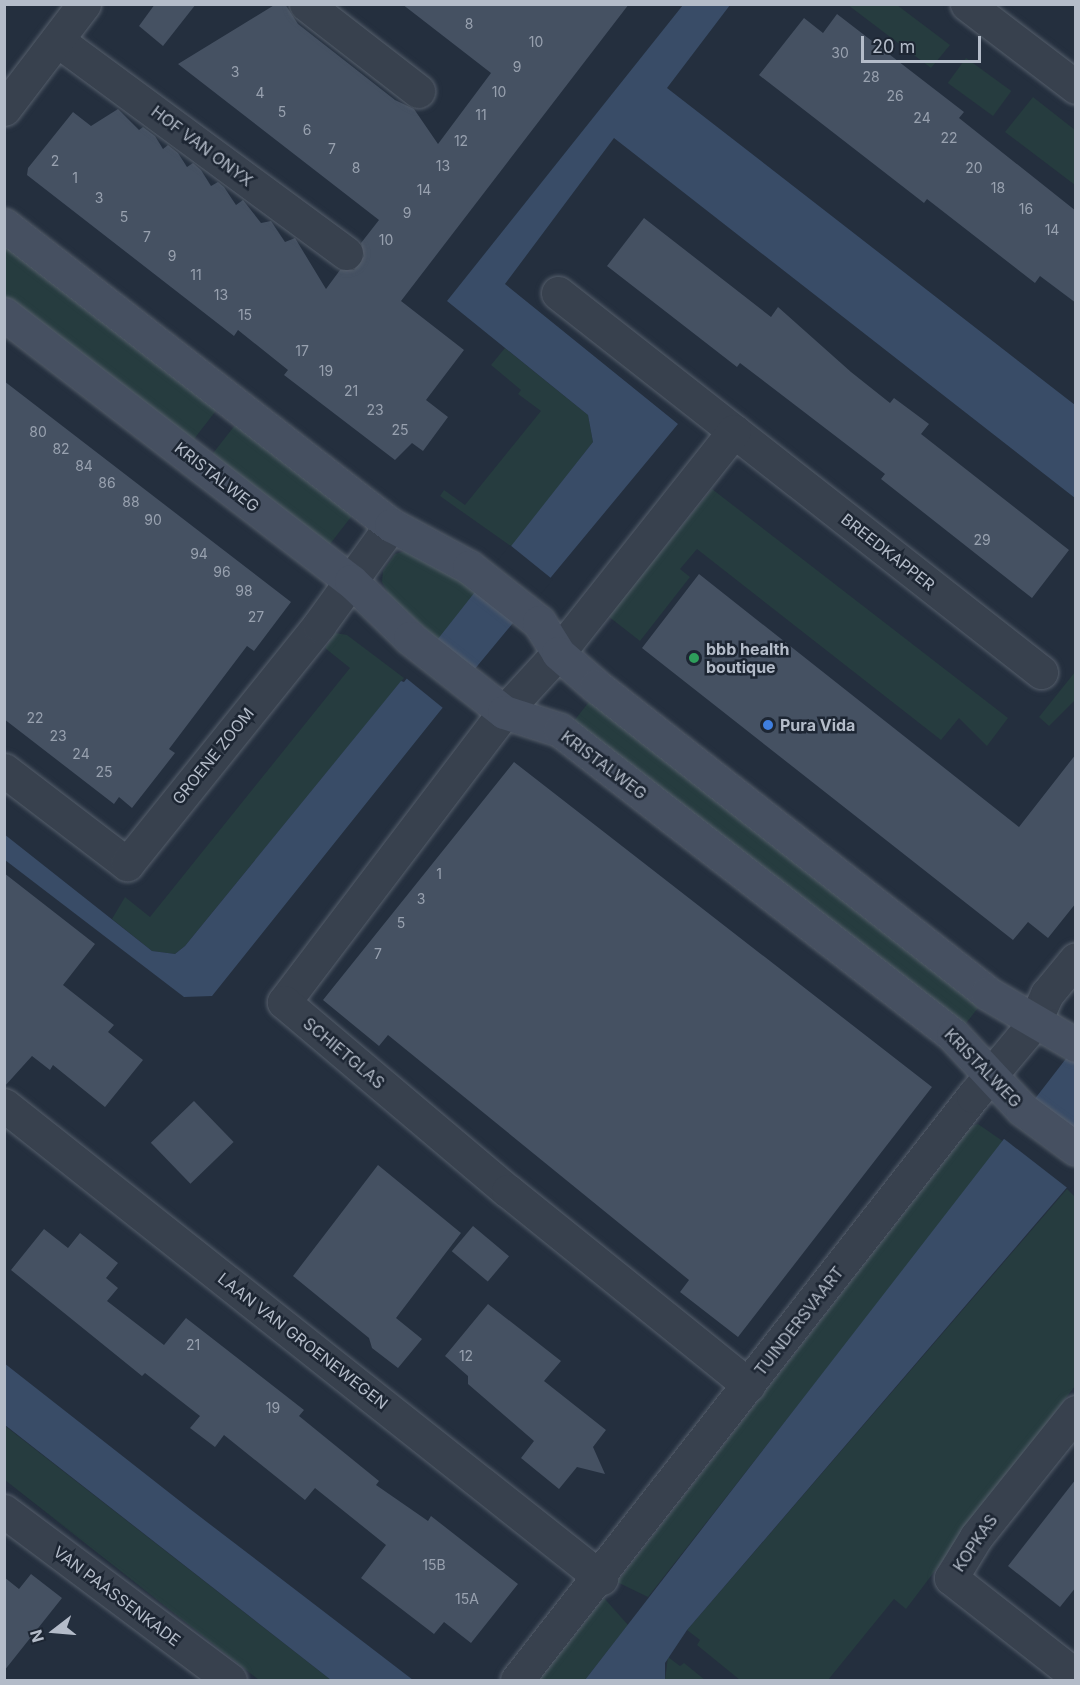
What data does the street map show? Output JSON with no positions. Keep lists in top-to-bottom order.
{
  "streets": {
    "street": [
      "HOF VAN ONYX",
      "KRISTALWEG",
      "BREEDKAPPER",
      "GROENE ZOOM",
      "SCHIETGLAS",
      "TUINDERSVAART",
      "LAAN VAN GROENEWEGEN",
      "KOPKAS",
      "VAN PAASSENKADE"
    ]
  },
  "crossings": [
    ["KRISTALWEG", "GROENE ZOOM"],
    ["KRISTALWEG", "SCHIETGLAS"],
    ["KRISTALWEG", "TUINDERSVAART"],
    ["SCHIETGLAS", "TUINDERSVAART"],
    ["TUINDERSVAART", "LAAN VAN GROENEWEGEN"]
  ],
  "places": ["bbb health boutique", "Pura Vida"],
  "house_numbers": [
    "8",
    "10",
    "30",
    "9",
    "3",
    "28",
    "10",
    "4",
    "26",
    "5",
    "11",
    "24",
    "6",
    "22",
    "12",
    "7",
    "2",
    "13",
    "8",
    "20",
    "1",
    "18",
    "14",
    "3",
    "16",
    "9",
    "5",
    "14",
    "7",
    "10",
    "9",
    "11",
    "13",
    "15",
    "17",
    "19",
    "21",
    "23",
    "25",
    "80",
    "82",
    "84",
    "86",
    "88",
    "90",
    "29",
    "94",
    "96",
    "98",
    "27",
    "22",
    "23",
    "24",
    "25",
    "1",
    "3",
    "5",
    "7",
    "21",
    "12",
    "19",
    "15B",
    "15A"
  ],
  "scale_bar": "20 m",
  "north": "left"
}
